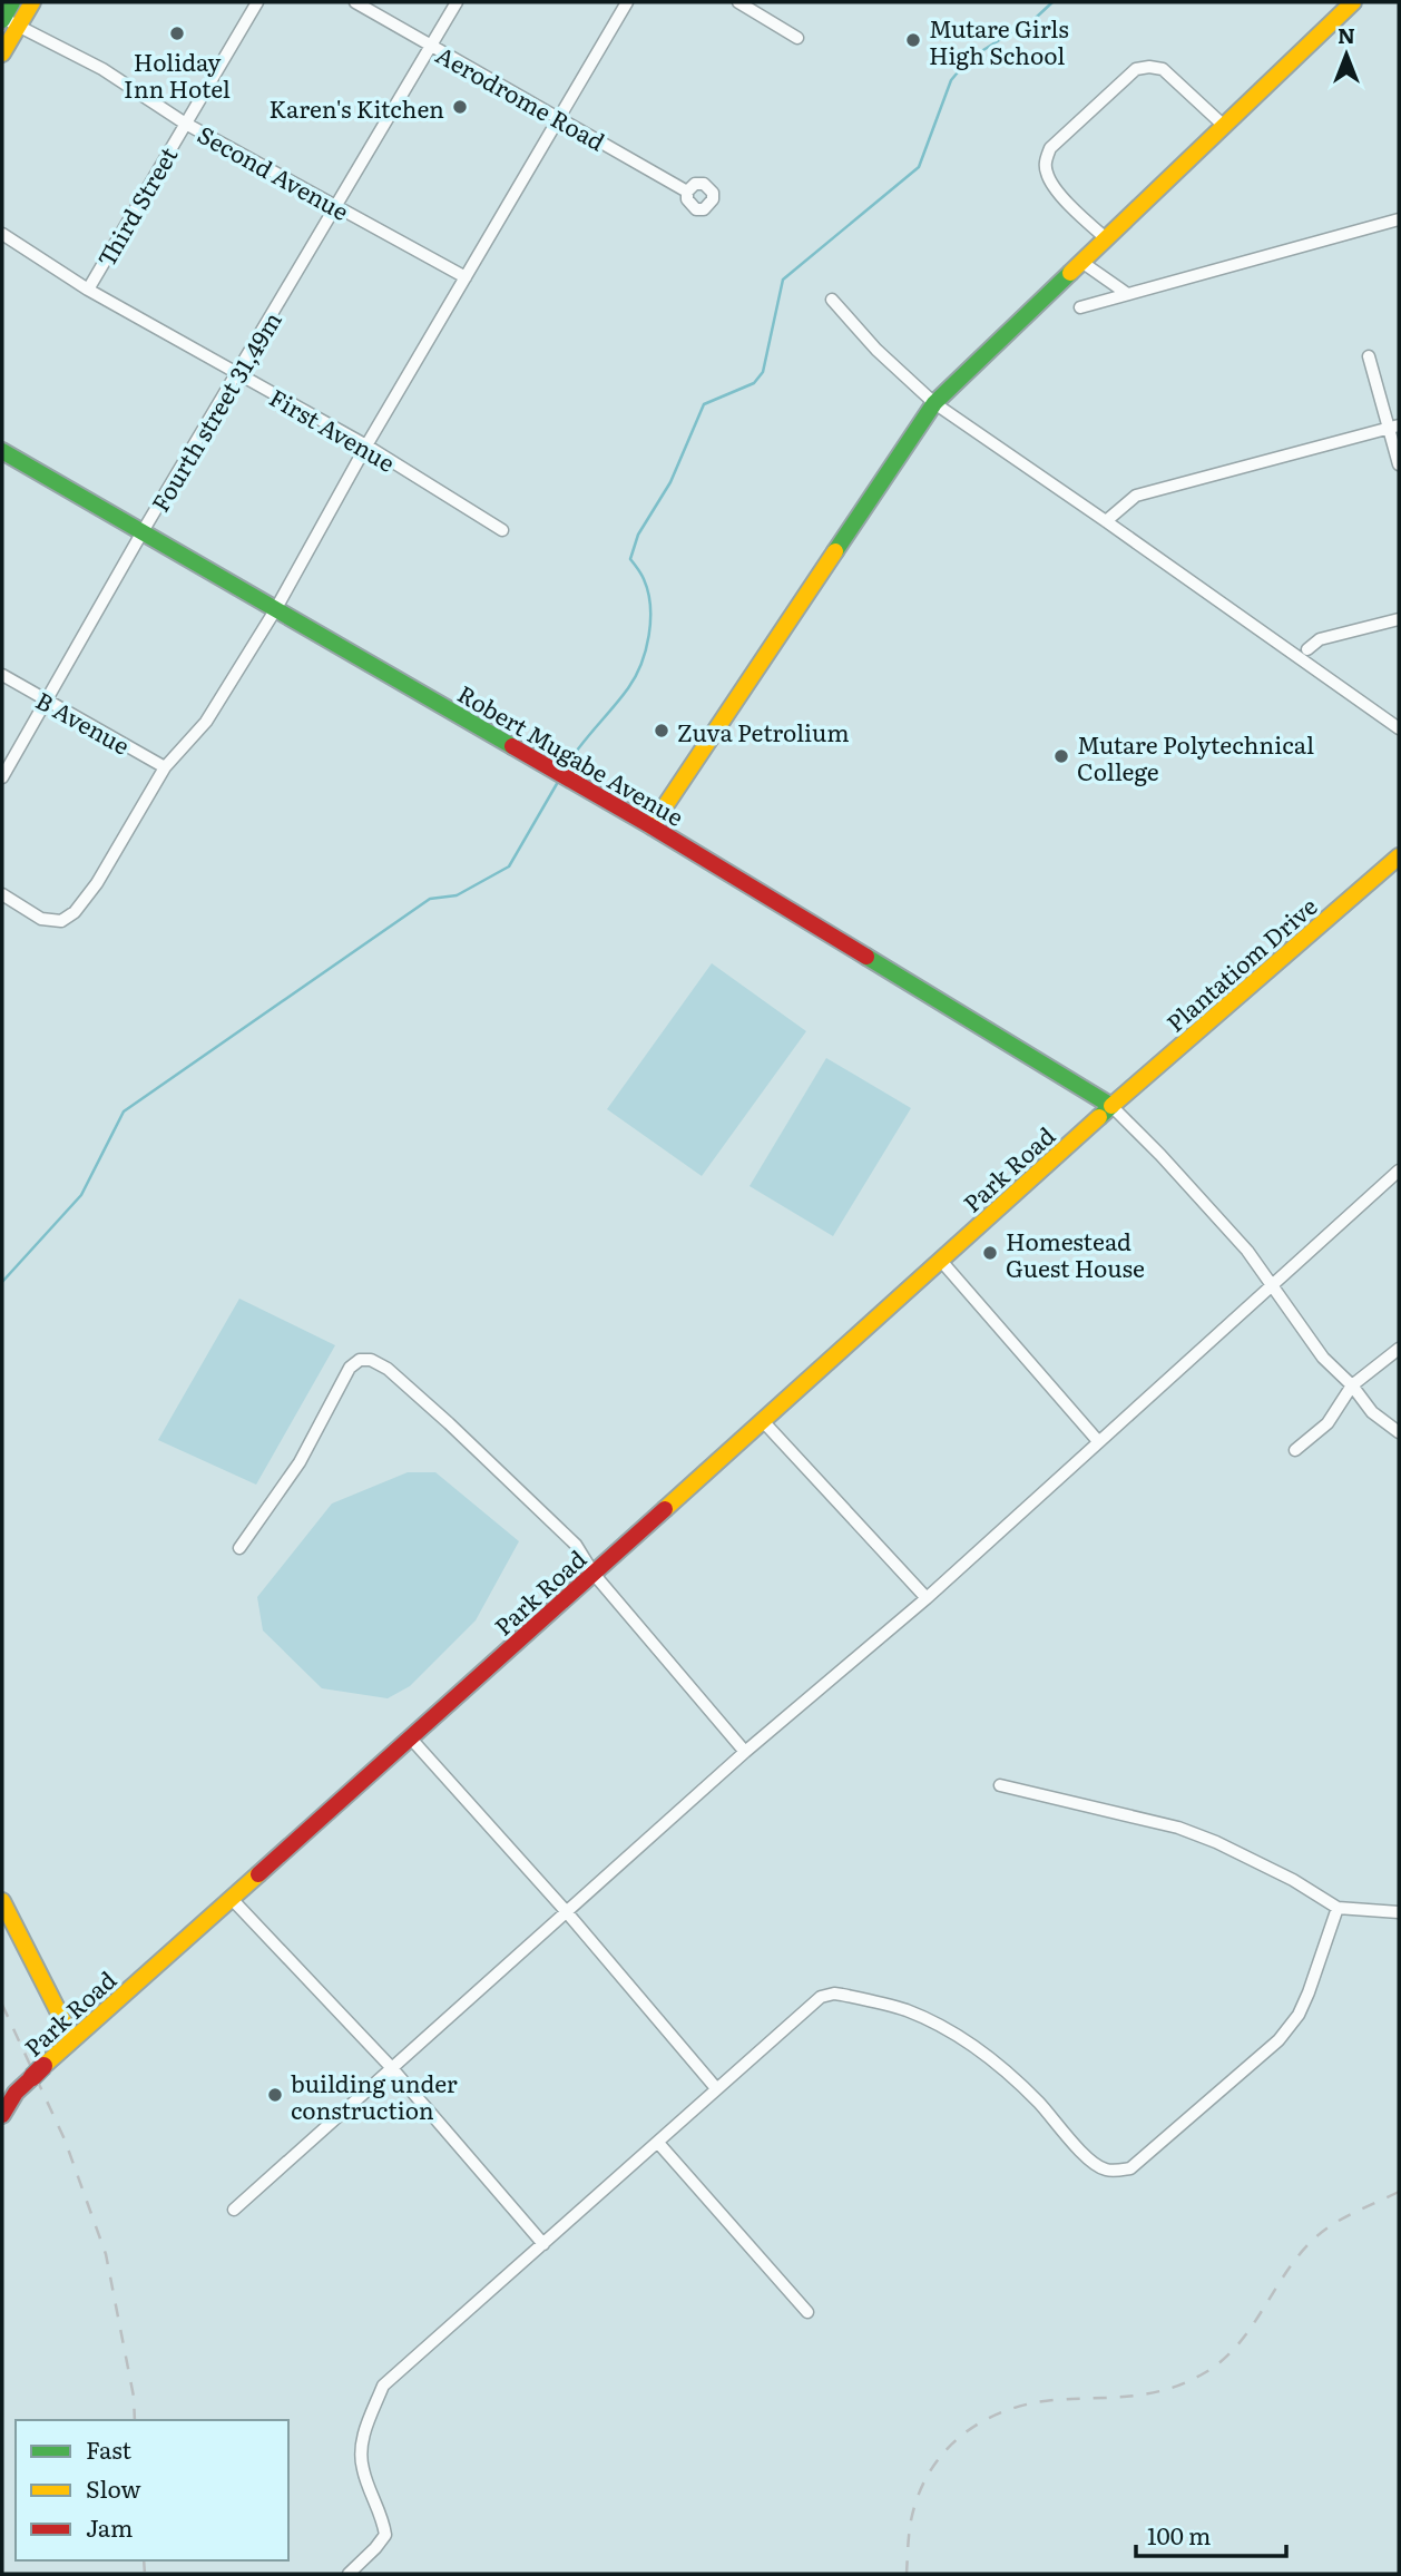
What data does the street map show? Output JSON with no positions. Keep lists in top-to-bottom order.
{
  "streets": {
    "main road": ["Robert Mugabe Avenue", "Plantatiom Drive", "Park Road"],
    "street": [
      "Aerodrome Road",
      "Second Avenue",
      "Third Street",
      "Fourth street 31,49m",
      "First Avenue",
      "B Avenue"
    ]
  },
  "crossings": [
    ["Aerodrome Road", "Fourth street 31,49m"],
    ["Second Avenue", "Third Street"],
    ["Second Avenue", "Fourth street 31,49m"],
    ["Third Street", "First Avenue"],
    ["Fourth street 31,49m", "First Avenue"],
    ["Fourth street 31,49m", "B Avenue"],
    ["Fourth street 31,49m", "Robert Mugabe Avenue"],
    ["Robert Mugabe Avenue", "Plantatiom Drive"],
    ["Robert Mugabe Avenue", "Park Road"],
    ["Plantatiom Drive", "Park Road"]
  ],
  "places": [
    "Holiday Inn Hotel",
    "Mutare Girls High School",
    "Karen's Kitchen",
    "Zuva Petrolium",
    "Mutare Polytechnical College",
    "Homestead Guest House",
    "building under construction"
  ],
  "legend": ["Fast", "Slow", "Jam"],
  "scale_bar": "100 m",
  "north": "top"
}
